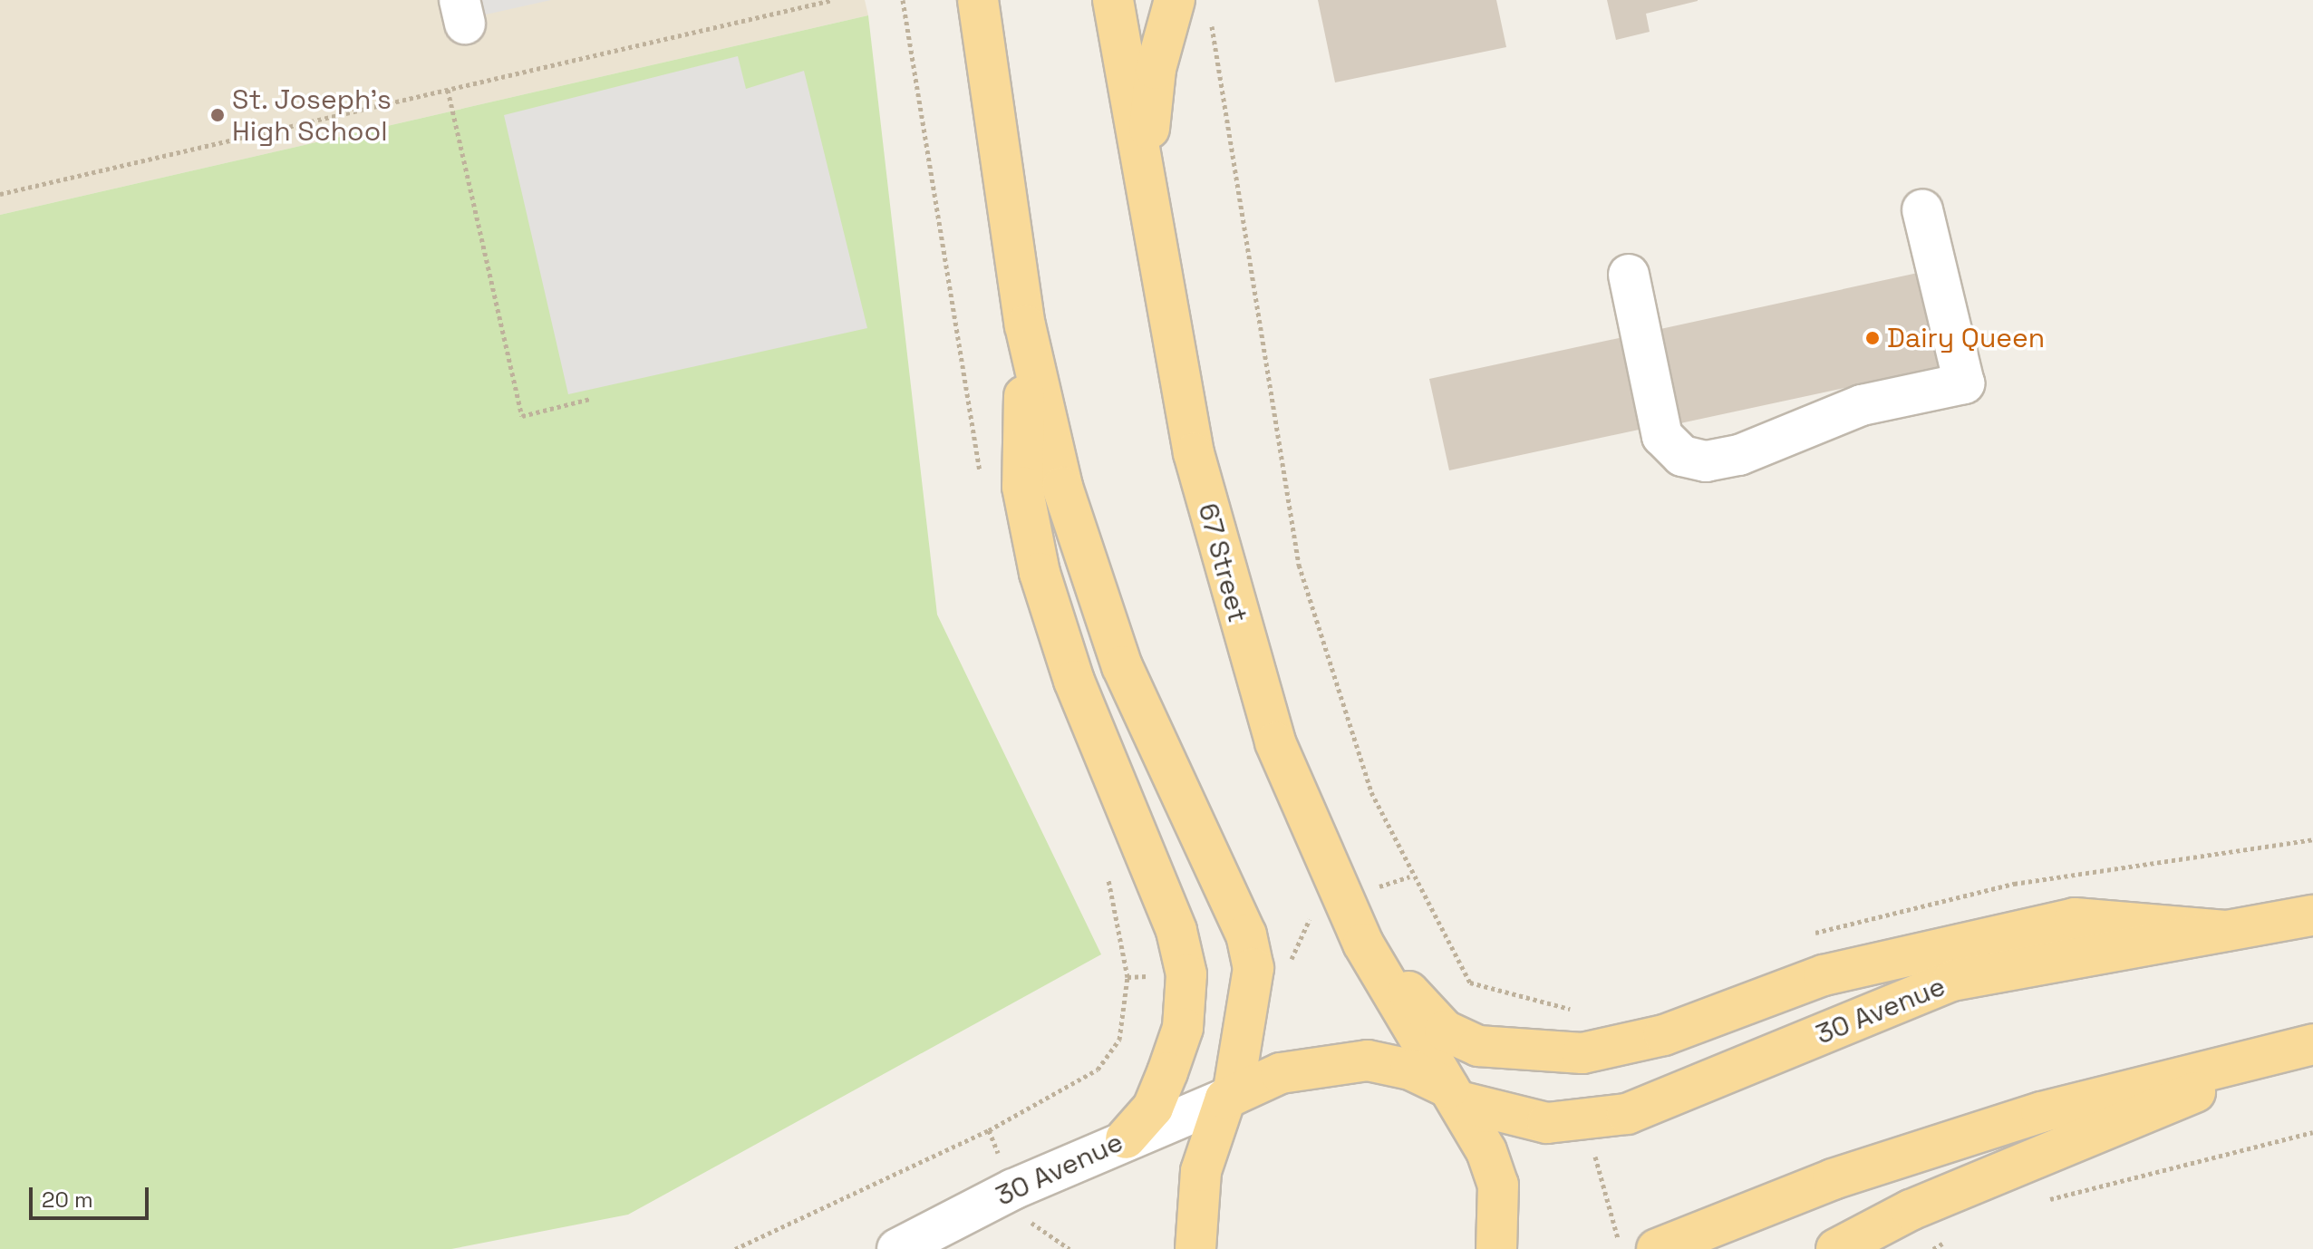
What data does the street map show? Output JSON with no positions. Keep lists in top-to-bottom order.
{
  "streets": {
    "main road": ["67 Street", "30 Avenue"]
  },
  "crossings": [
    ["67 Street", "30 Avenue"]
  ],
  "places": ["St. Joseph's High School", "Dairy Queen"],
  "scale_bar": "20 m"
}
